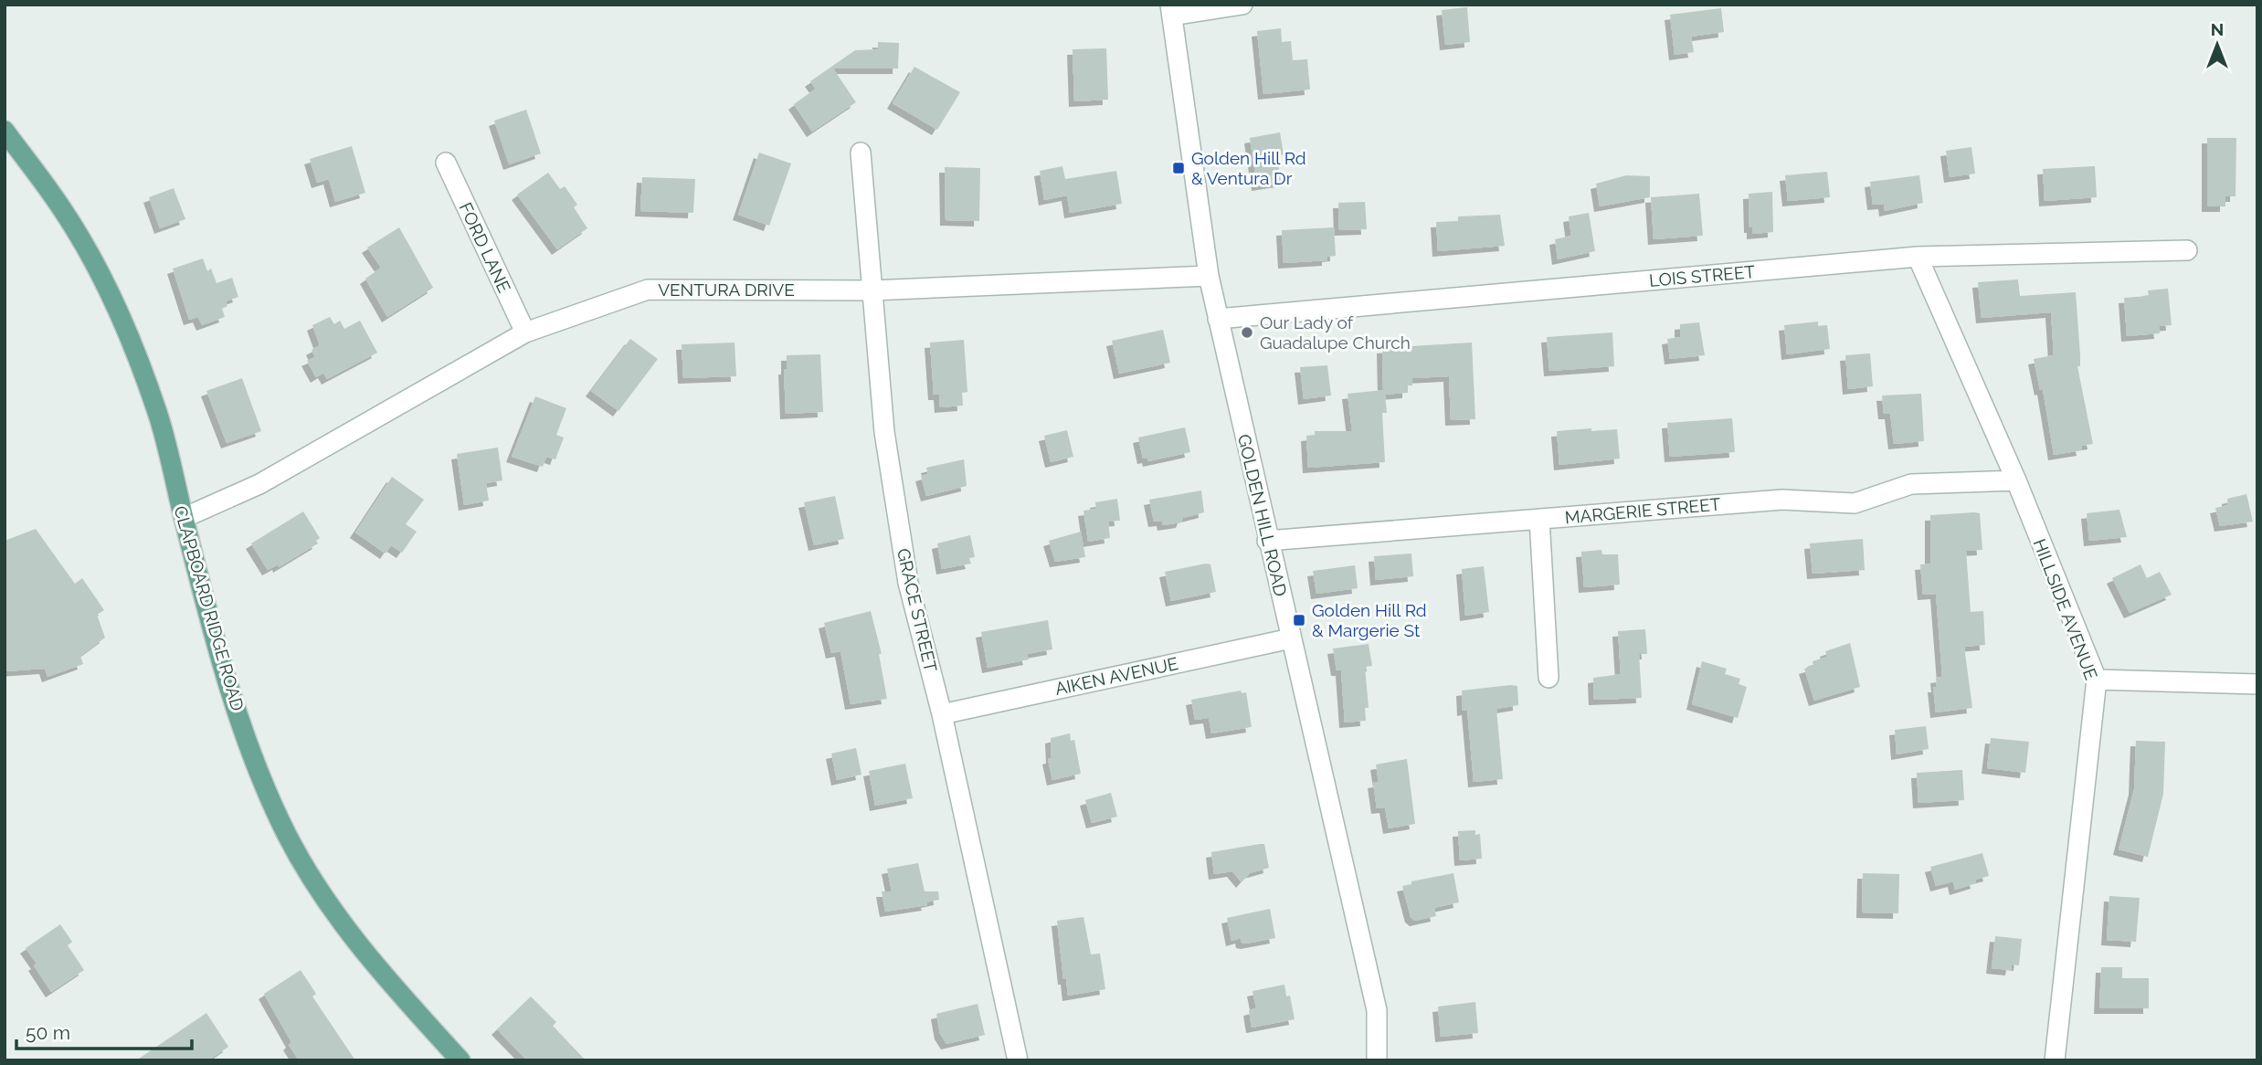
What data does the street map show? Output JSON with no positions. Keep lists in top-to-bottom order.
{
  "streets": {
    "main road": ["CLAPBOARD RIDGE ROAD"],
    "street": [
      "FORD LANE",
      "LOIS STREET",
      "VENTURA DRIVE",
      "MARGERIE STREET",
      "GOLDEN HILL ROAD",
      "HILLSIDE AVENUE",
      "GRACE STREET",
      "AIKEN AVENUE"
    ]
  },
  "crossings": [
    ["FORD LANE", "VENTURA DRIVE"],
    ["LOIS STREET", "GOLDEN HILL ROAD"],
    ["LOIS STREET", "HILLSIDE AVENUE"],
    ["VENTURA DRIVE", "GOLDEN HILL ROAD"],
    ["VENTURA DRIVE", "CLAPBOARD RIDGE ROAD"],
    ["VENTURA DRIVE", "GRACE STREET"],
    ["MARGERIE STREET", "GOLDEN HILL ROAD"],
    ["MARGERIE STREET", "HILLSIDE AVENUE"],
    ["GOLDEN HILL ROAD", "AIKEN AVENUE"],
    ["GRACE STREET", "AIKEN AVENUE"]
  ],
  "places": {
    "transit": ["Golden Hill Rd & Ventura Dr", "Golden Hill Rd & Margerie St"],
    "other": ["Our Lady of Guadalupe Church"]
  },
  "scale_bar": "50 m",
  "north": "top"
}
